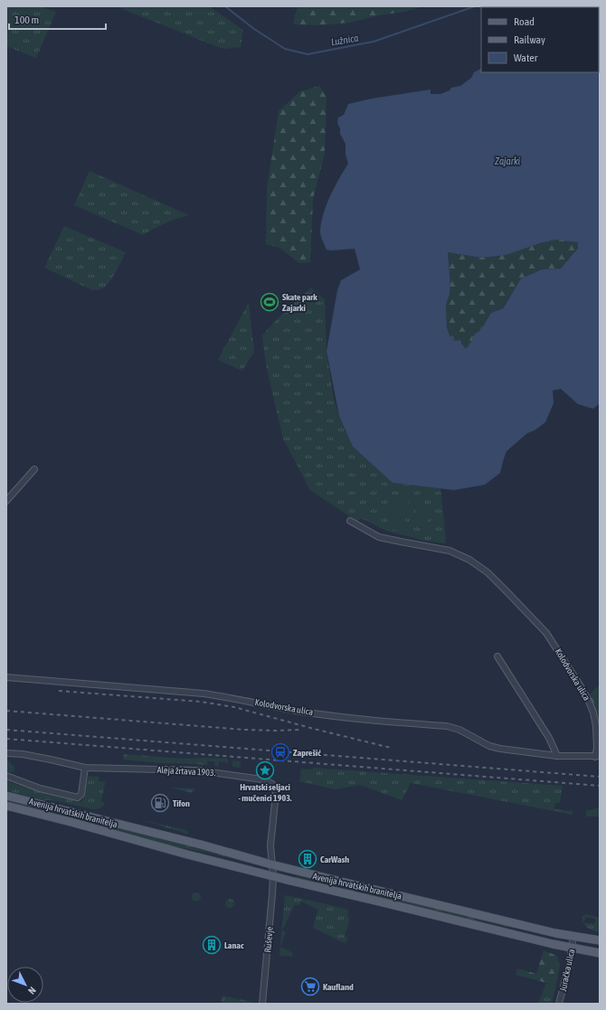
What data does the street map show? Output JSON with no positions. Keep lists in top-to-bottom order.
{
  "streets": {
    "main road": ["Avenija hrvatskih branitelja"],
    "street": [
      "Kolodvorska ulica",
      "Aleja žrtava 1903.",
      "Ruševje",
      "Juračka ulica"
    ]
  },
  "crossings": [
    ["Aleja žrtava 1903.", "Avenija hrvatskih branitelja"],
    ["Aleja žrtava 1903.", "Ruševje"],
    ["Avenija hrvatskih branitelja", "Ruševje"],
    ["Avenija hrvatskih branitelja", "Juračka ulica"]
  ],
  "water": ["Lužnica", "Zajarki"],
  "places": {
    "sports": ["Skate park Zajarki"],
    "station": ["Zaprešić"],
    "place": ["Hrvatski seljaci - mučenici 1903."],
    "fuel station": ["Tifon"],
    "building": ["CarWash", "Lanac"],
    "supermarket": ["Kaufland"]
  },
  "legend": ["Road", "Railway", "Water"],
  "scale_bar": "100 m",
  "north": "bottom right"
}
